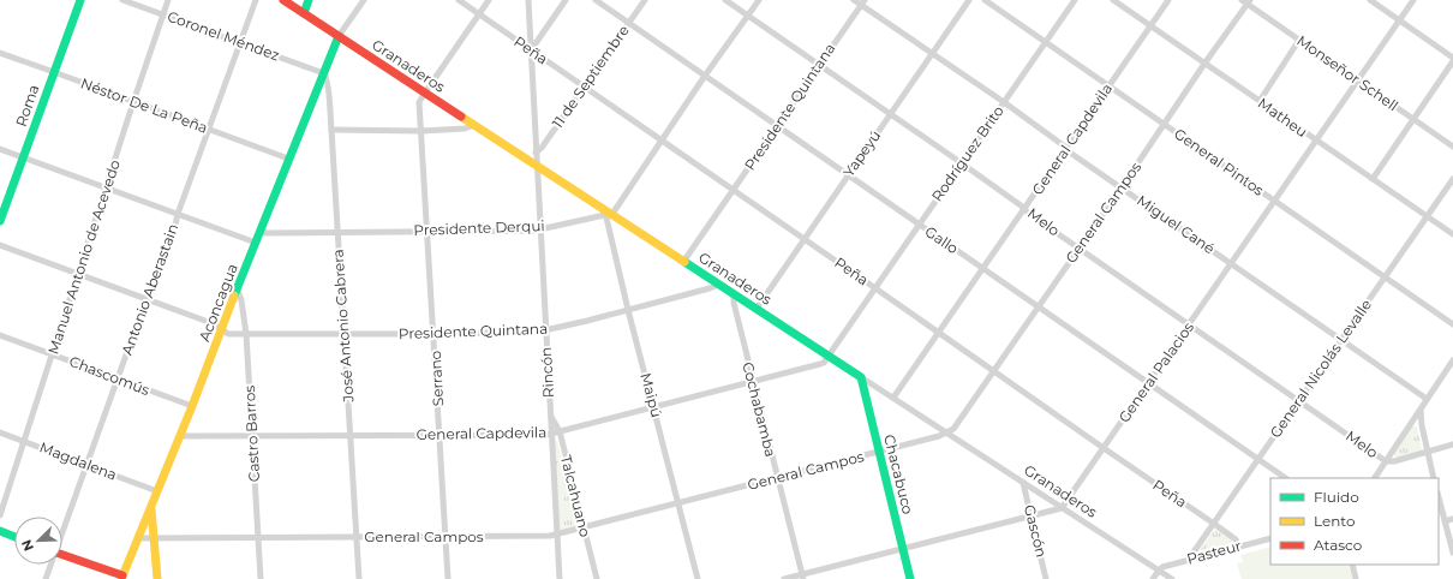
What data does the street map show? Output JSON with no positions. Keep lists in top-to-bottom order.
{
  "streets": {
    "street": [
      "Coronel Méndez",
      "Peña",
      "Granaderos",
      "Monseñor Schell",
      "11 de Septiembre",
      "Roma",
      "Néstor De La Peña",
      "Presidente Quintana",
      "Matheu",
      "General Capdevila",
      "Yapeyú",
      "Rodríguez Brito",
      "General Pintos",
      "General Campos",
      "Melo",
      "Miguel Cané",
      "Presidente Derqui",
      "Gallo",
      "Manuel Antonio de Acevedo",
      "Antonio Aberastain",
      "Aconcagua",
      "José Antonio Cabrera",
      "General Nicolás Levalle",
      "Rincón",
      "General Palacios",
      "Chascomús",
      "Serrano",
      "Maipú",
      "Cochabamba",
      "Castro Barros",
      "Magdalena",
      "Chacabuco",
      "Talcahuano",
      "Gascón",
      "Pasteur"
    ]
  },
  "crossings": [
    ["Coronel Méndez", "Manuel Antonio de Acevedo"],
    ["Coronel Méndez", "Antonio Aberastain"],
    ["Coronel Méndez", "Aconcagua"],
    ["Coronel Méndez", "José Antonio Cabrera"],
    ["Peña", "11 de Septiembre"],
    ["Peña", "Presidente Quintana"],
    ["Peña", "General Capdevila"],
    ["Peña", "Yapeyú"],
    ["Peña", "Rodríguez Brito"],
    ["Peña", "General Campos"],
    ["Peña", "General Nicolás Levalle"],
    ["Peña", "Rincón"],
    ["Peña", "General Palacios"],
    ["Peña", "Pasteur"],
    ["Granaderos", "Presidente Quintana"],
    ["Granaderos", "General Capdevila"],
    ["Granaderos", "Yapeyú"],
    ["Granaderos", "Rodríguez Brito"],
    ["Granaderos", "General Campos"],
    ["Granaderos", "Presidente Derqui"],
    ["Granaderos", "Aconcagua"],
    ["Granaderos", "Rincón"],
    ["Granaderos", "General Palacios"],
    ["Granaderos", "Serrano"],
    ["Granaderos", "Maipú"],
    ["Granaderos", "Cochabamba"],
    ["Granaderos", "Chacabuco"],
    ["Granaderos", "Gascón"],
    ["Granaderos", "Pasteur"],
    ["Monseñor Schell", "General Campos"],
    ["Monseñor Schell", "General Palacios"],
    ["11 de Septiembre", "Gallo"],
    ["11 de Septiembre", "Rincón"],
    ["Roma", "Néstor De La Peña"],
    ["Néstor De La Peña", "Manuel Antonio de Acevedo"],
    ["Néstor De La Peña", "Antonio Aberastain"],
    ["Néstor De La Peña", "Aconcagua"],
    ["Presidente Quintana", "Melo"],
    ["Presidente Quintana", "Miguel Cané"],
    ["Presidente Quintana", "Gallo"],
    ["Presidente Quintana", "Manuel Antonio de Acevedo"],
    ["Presidente Quintana", "Antonio Aberastain"],
    ["Presidente Quintana", "Aconcagua"],
    ["Presidente Quintana", "José Antonio Cabrera"],
    ["Presidente Quintana", "Rincón"],
    ["Presidente Quintana", "Serrano"],
    ["Presidente Quintana", "Maipú"],
    ["Presidente Quintana", "Castro Barros"],
    ["Matheu", "General Capdevila"],
    ["Matheu", "General Campos"],
    ["Matheu", "General Nicolás Levalle"],
    ["Matheu", "General Palacios"],
    ["General Capdevila", "Rodríguez Brito"],
    ["General Capdevila", "General Pintos"],
    ["General Capdevila", "Melo"],
    ["General Capdevila", "Miguel Cané"],
    ["General Capdevila", "Gallo"],
    ["General Capdevila", "Aconcagua"],
    ["General Capdevila", "José Antonio Cabrera"],
    ["General Capdevila", "Rincón"],
    ["General Capdevila", "Serrano"],
    ["General Capdevila", "Maipú"],
    ["General Capdevila", "Cochabamba"],
    ["General Capdevila", "Castro Barros"],
    ["General Capdevila", "Talcahuano"],
    ["Yapeyú", "Melo"],
    ["Yapeyú", "Miguel Cané"],
    ["Yapeyú", "Gallo"],
    ["Rodríguez Brito", "General Pintos"],
    ["Rodríguez Brito", "Melo"],
    ["Rodríguez Brito", "Miguel Cané"],
    ["Rodríguez Brito", "Gallo"],
    ["General Pintos", "General Campos"],
    ["General Pintos", "General Nicolás Levalle"],
    ["General Pintos", "General Palacios"],
    ["General Campos", "Melo"],
    ["General Campos", "Miguel Cané"],
    ["General Campos", "Gallo"],
    ["General Campos", "Aconcagua"],
    ["General Campos", "José Antonio Cabrera"],
    ["General Campos", "Rincón"],
    ["General Campos", "Serrano"],
    ["General Campos", "Maipú"],
    ["General Campos", "Cochabamba"],
    ["General Campos", "Castro Barros"],
    ["General Campos", "Chacabuco"],
    ["General Campos", "Talcahuano"],
    ["Melo", "General Nicolás Levalle"],
    ["Melo", "General Palacios"],
    ["Miguel Cané", "General Nicolás Levalle"],
    ["Miguel Cané", "General Palacios"],
    ["Presidente Derqui", "Aconcagua"],
    ["Presidente Derqui", "José Antonio Cabrera"],
    ["Presidente Derqui", "Rincón"],
    ["Presidente Derqui", "Serrano"],
    ["Presidente Derqui", "Maipú"],
    ["Gallo", "General Nicolás Levalle"],
    ["Gallo", "General Palacios"],
    ["Manuel Antonio de Acevedo", "Chascomús"],
    ["Manuel Antonio de Acevedo", "Magdalena"],
    ["Antonio Aberastain", "Chascomús"],
    ["Antonio Aberastain", "Magdalena"],
    ["Aconcagua", "José Antonio Cabrera"],
    ["Aconcagua", "Chascomús"],
    ["Aconcagua", "Castro Barros"],
    ["Aconcagua", "Magdalena"],
    ["General Nicolás Levalle", "Pasteur"],
    ["Rincón", "Talcahuano"]
  ],
  "legend": ["Fluido", "Lento", "Atasco"],
  "north": "bottom left"
}
